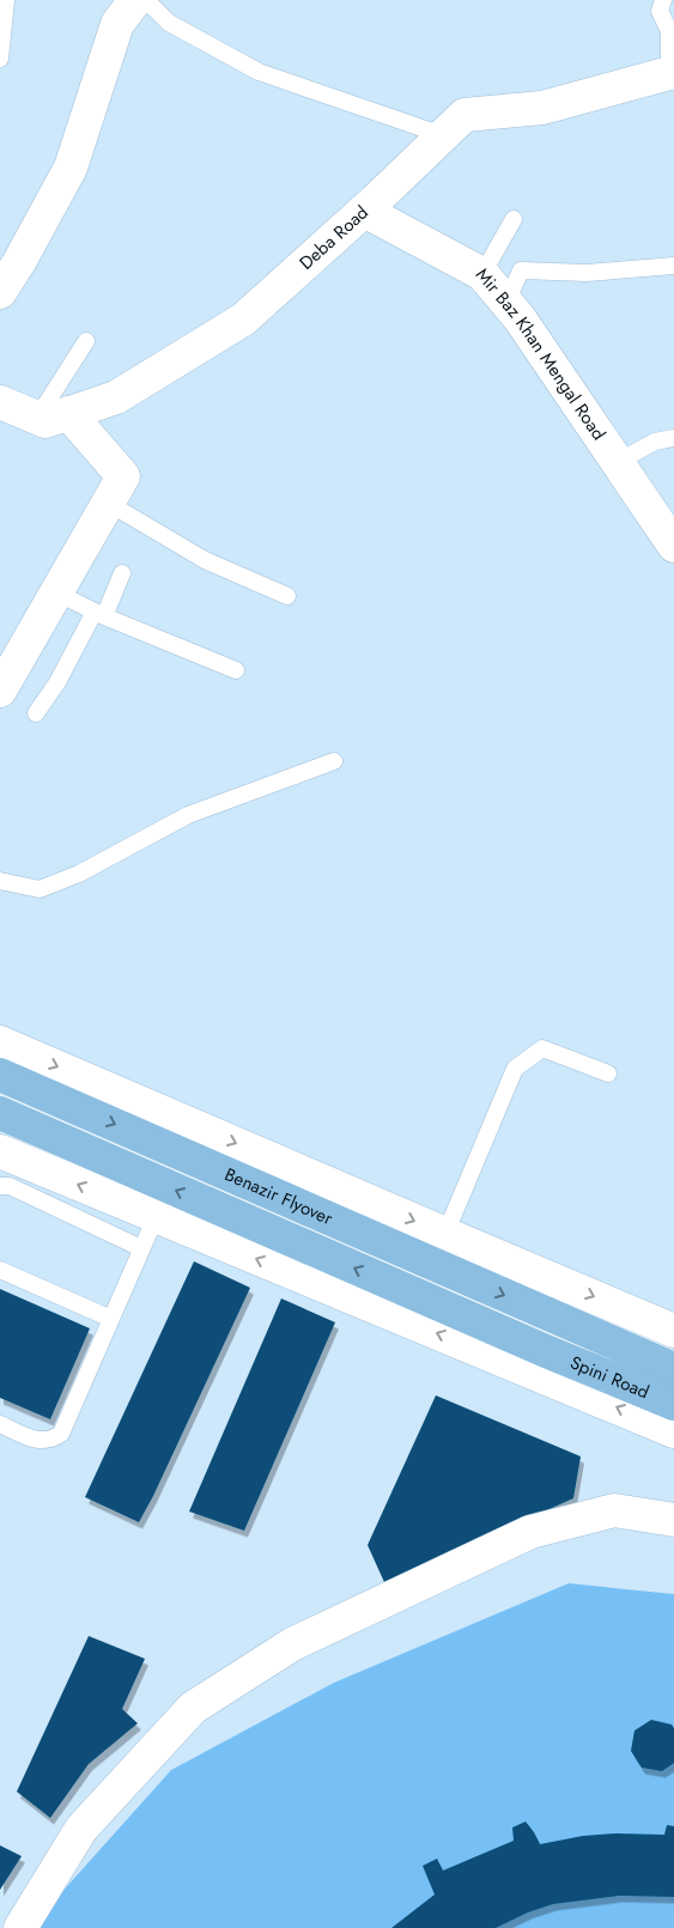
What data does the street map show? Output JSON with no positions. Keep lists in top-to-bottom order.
{
  "streets": {
    "main road": ["Benazir Flyover", "Spini Road"],
    "street": ["Deba Road", "Mir Baz Khan Mengal Road"]
  },
  "crossings": [
    ["Deba Road", "Mir Baz Khan Mengal Road"],
    ["Benazir Flyover", "Spini Road"]
  ]
}
